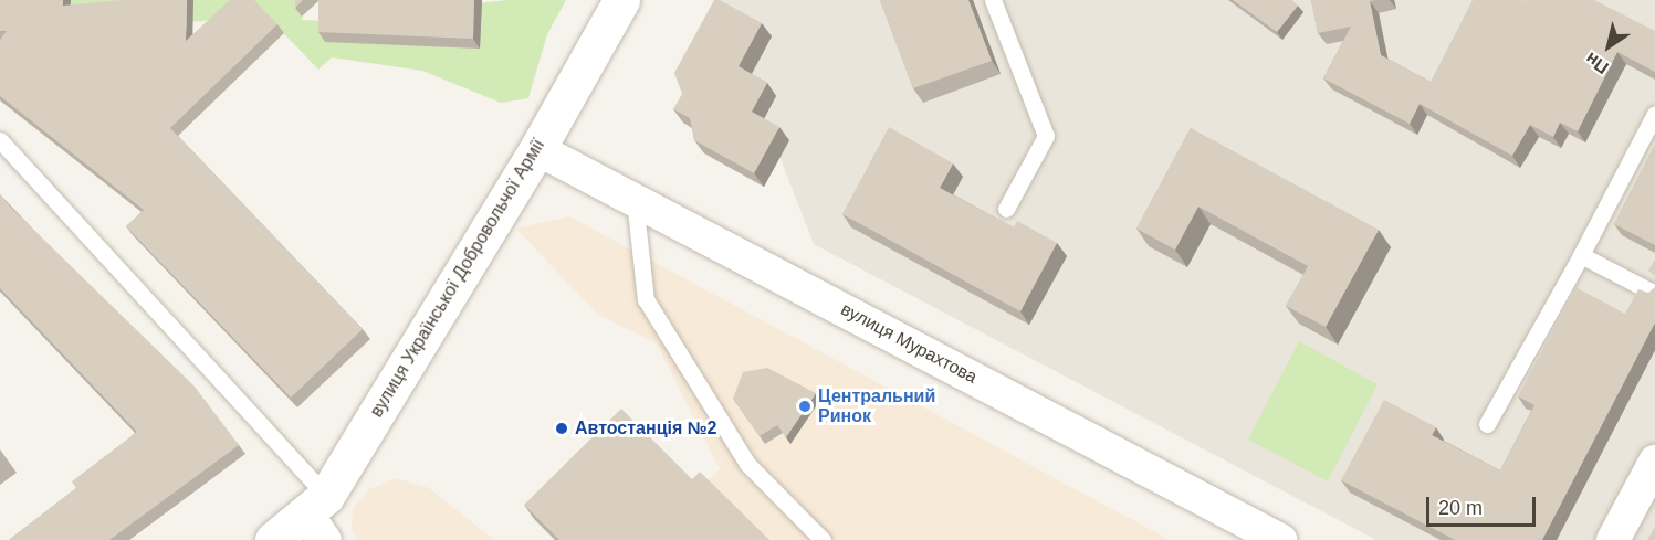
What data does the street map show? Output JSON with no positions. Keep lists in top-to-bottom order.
{
  "streets": {
    "street": ["вулиця Української Добровольчої Армії", "вулиця Мурахтова"]
  },
  "crossings": [
    ["вулиця Української Добровольчої Армії", "вулиця Мурахтова"]
  ],
  "places": ["Центральний Ринок", "Автостанція №2"],
  "scale_bar": "20 m",
  "north": "bottom left"
}
